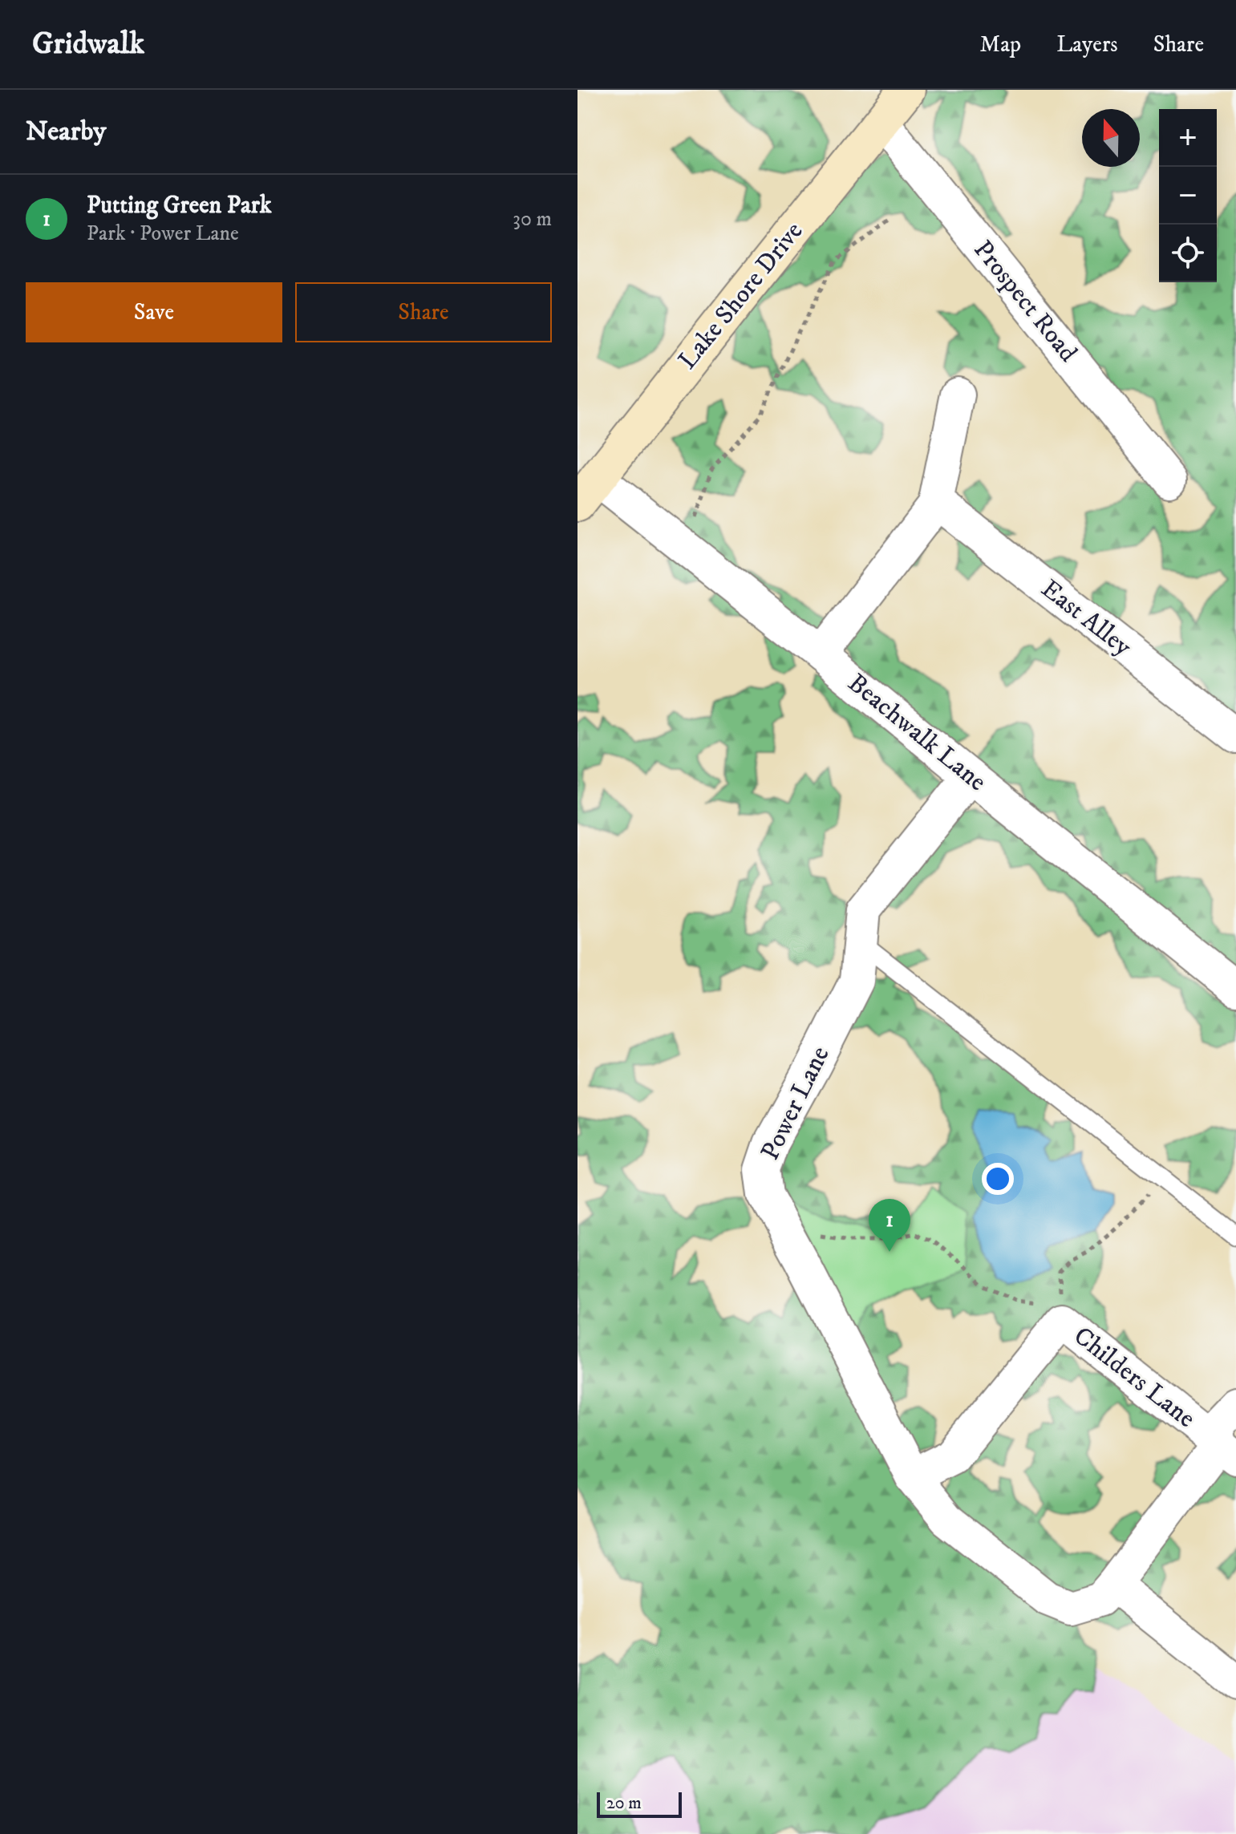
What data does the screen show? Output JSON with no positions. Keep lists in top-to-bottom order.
{
  "streets": {
    "street": [
      "Lake Shore Drive",
      "Prospect Road",
      "East Alley",
      "Beachwalk Lane",
      "Power Lane",
      "Childers Lane"
    ]
  },
  "crossings": [
    ["Lake Shore Drive", "Prospect Road"],
    ["Lake Shore Drive", "Beachwalk Lane"],
    ["Beachwalk Lane", "Power Lane"],
    ["Power Lane", "Childers Lane"]
  ],
  "scale_bar": "20 m",
  "north": "top",
  "page": {
    "header": "Gridwalk",
    "nav": ["Map", "Layers", "Share"],
    "heading": "Nearby",
    "map_buttons": ["+", "−"],
    "list": [
      {
        "mark": "1",
        "name": "Putting Green Park",
        "note": "Park · Power Lane",
        "value": "30 m"
      }
    ],
    "buttons": ["Save", "Share"],
    "pins": "1",
    "scale": "20 m"
  }
}
